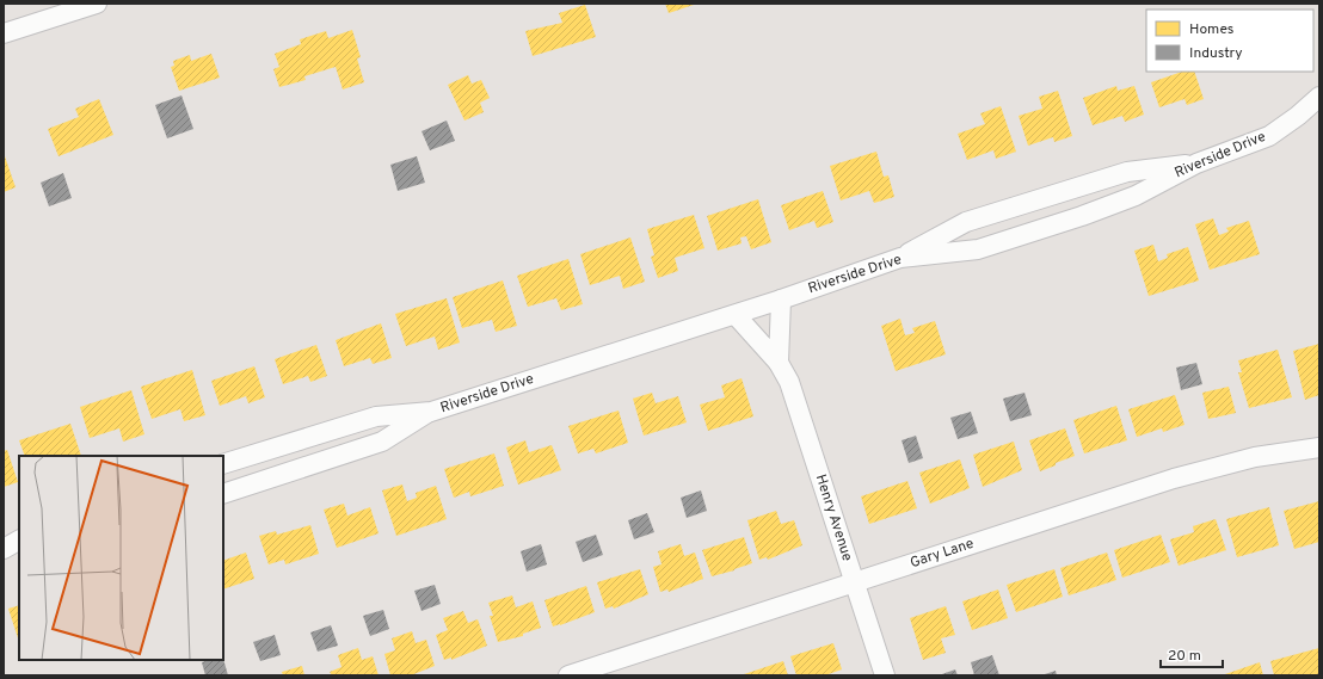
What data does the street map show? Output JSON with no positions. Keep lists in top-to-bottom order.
{
  "streets": {
    "street": ["Riverside Drive", "Henry Avenue", "Gary Lane"]
  },
  "crossings": [
    ["Riverside Drive", "Henry Avenue"],
    ["Henry Avenue", "Gary Lane"]
  ],
  "legend": ["Homes", "Industry"],
  "scale_bar": "20 m"
}
